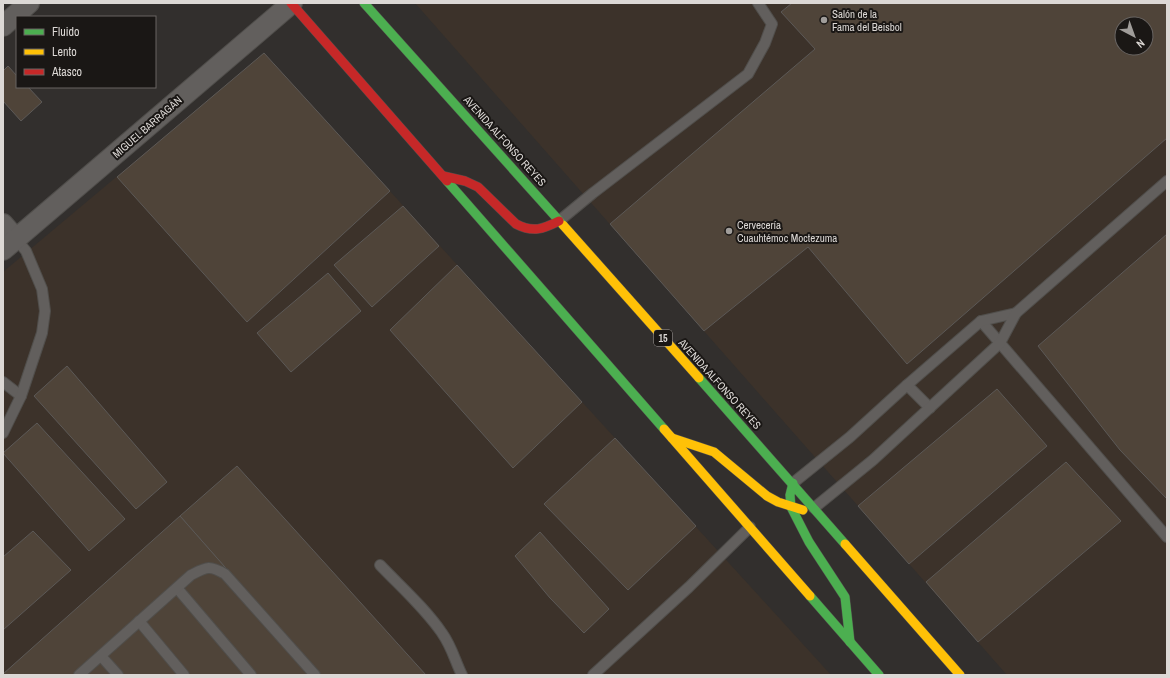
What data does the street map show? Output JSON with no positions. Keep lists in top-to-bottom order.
{
  "streets": {
    "highway": ["AVENIDA ALFONSO REYES", "15"],
    "street": ["MIGUEL BARRAGÁN"]
  },
  "places": ["Salón de la Fama del Beisbol", "Cervecería Cuauhtémoc Moctezuma"],
  "legend": ["Fluido", "Lento", "Atasco"],
  "north": "bottom right"
}
